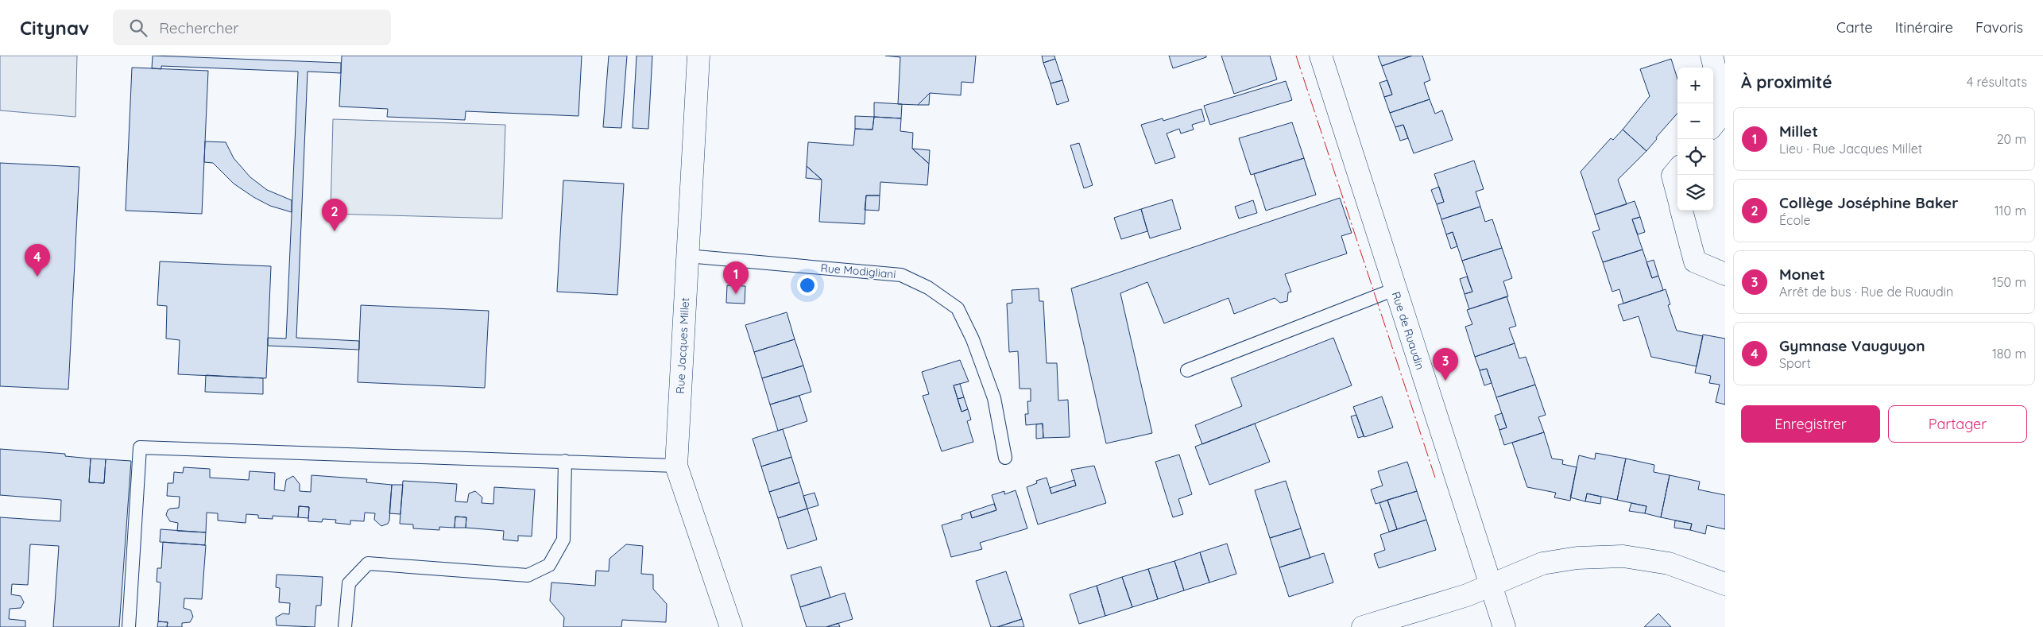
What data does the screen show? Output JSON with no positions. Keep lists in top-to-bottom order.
{
  "streets": {
    "street": ["Rue de Ruaudin", "Rue Jacques Millet"],
    "lane": ["Rue Modigliani"]
  },
  "crossings": [
    ["Rue Modigliani", "Rue Jacques Millet"]
  ],
  "page": {
    "header": "Citynav",
    "search": "Rechercher",
    "nav": ["Carte", "Itinéraire", "Favoris"],
    "heading": ["À proximité", "4 résultats"],
    "map_buttons": ["+", "−"],
    "list": [
      {
        "mark": "1",
        "name": "Millet",
        "note": "Lieu · Rue Jacques Millet",
        "value": "20 m"
      },
      {
        "mark": "2",
        "name": "Collège Joséphine Baker",
        "note": "École",
        "value": "110 m"
      },
      {
        "mark": "3",
        "name": "Monet",
        "note": "Arrêt de bus · Rue de Ruaudin",
        "value": "150 m"
      },
      {
        "mark": "4",
        "name": "Gymnase Vauguyon",
        "note": "Sport",
        "value": "180 m"
      }
    ],
    "pins": [
      "2",
      "4",
      "1",
      "3"
    ],
    "buttons": ["Enregistrer", "Partager"]
  }
}
